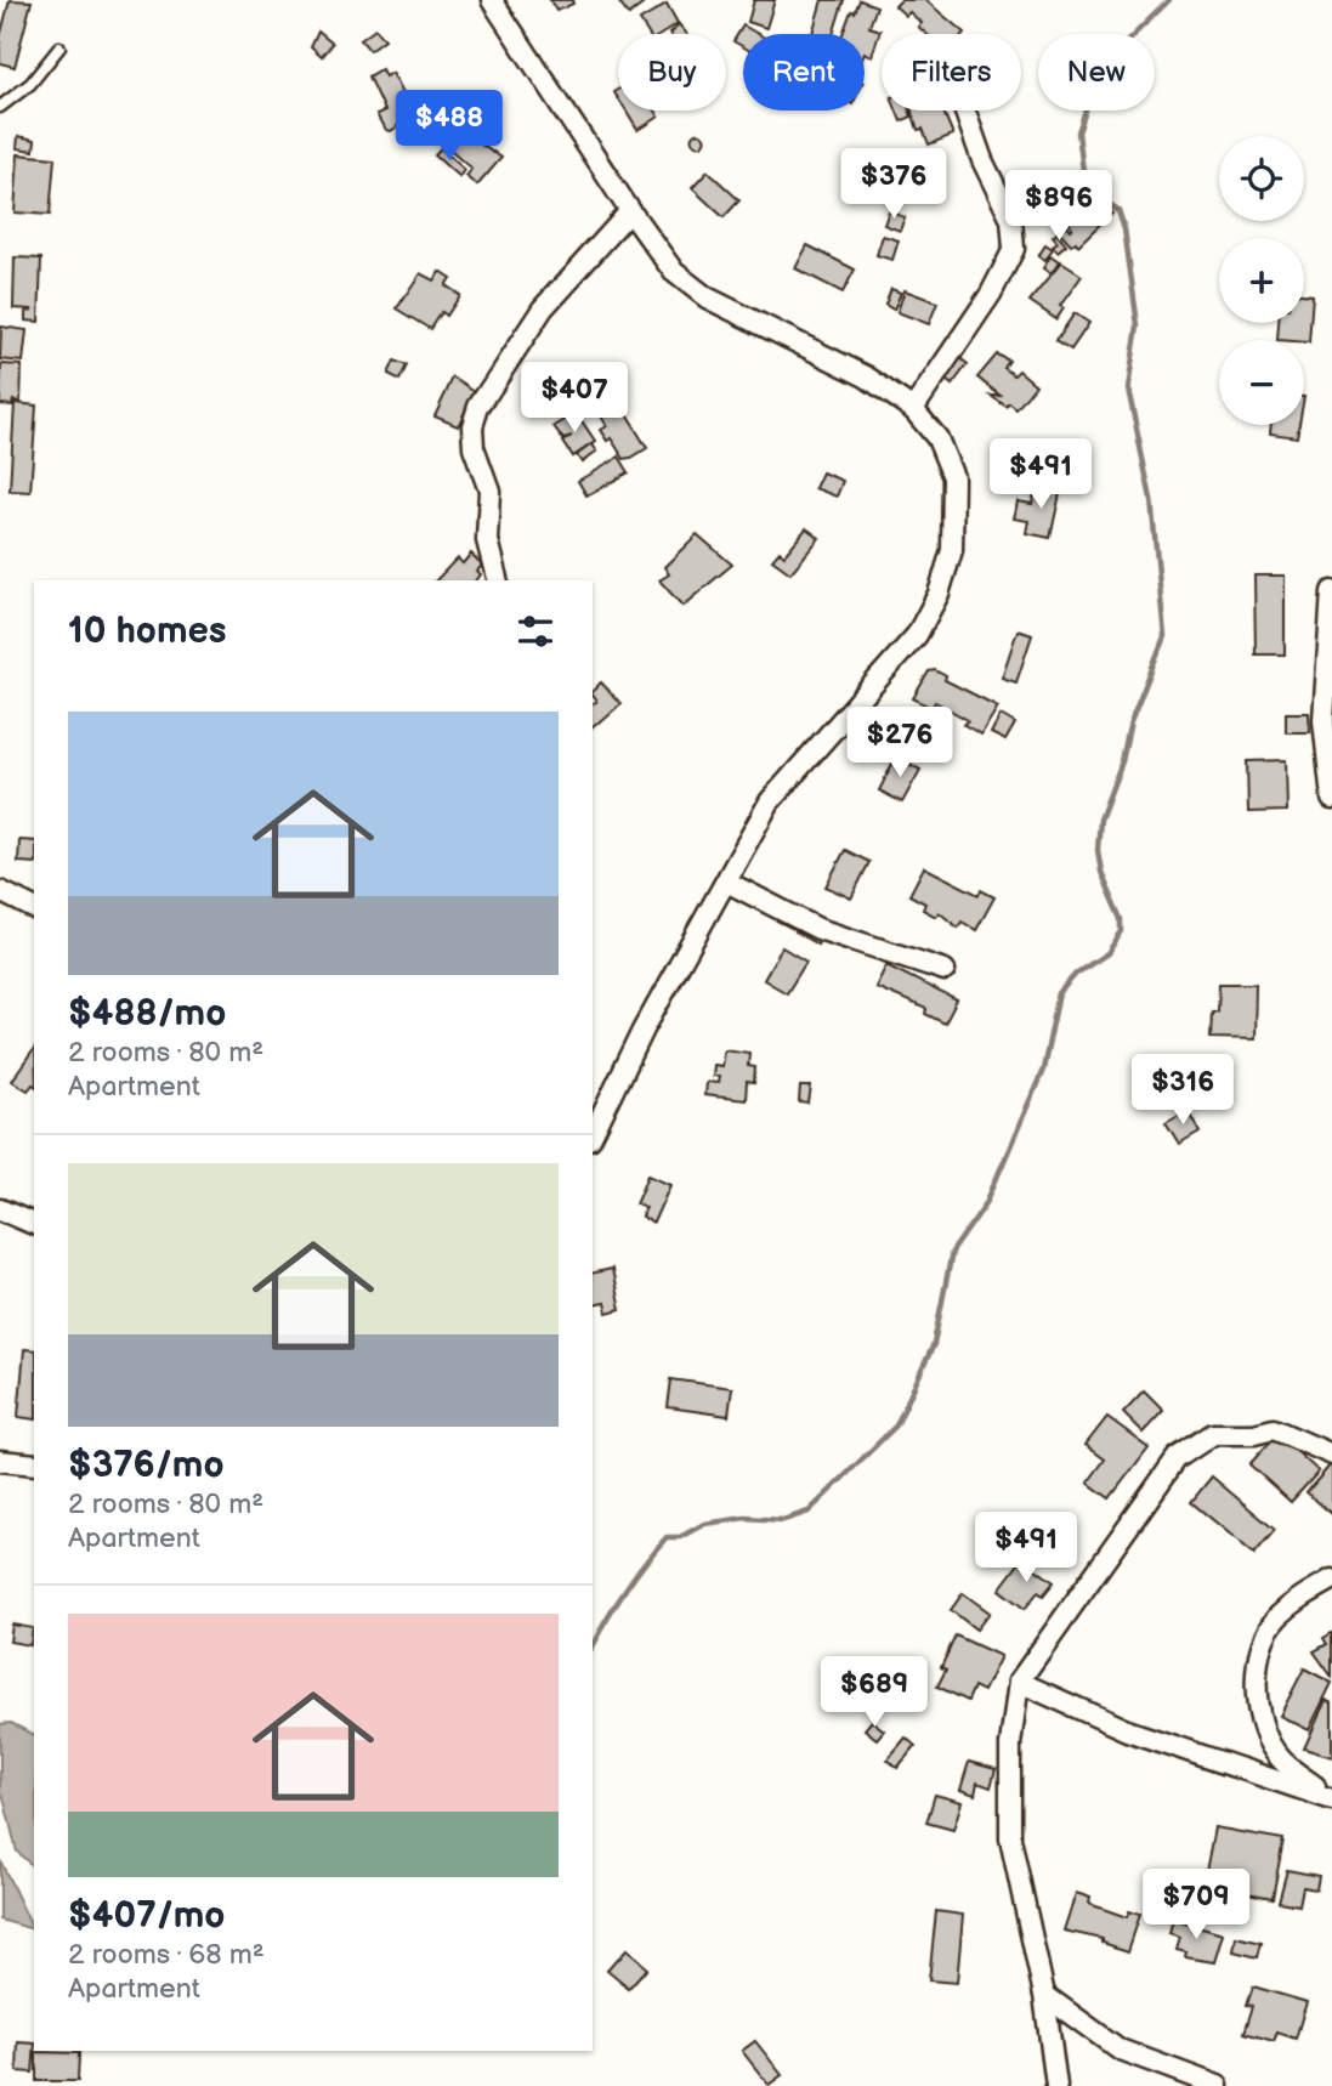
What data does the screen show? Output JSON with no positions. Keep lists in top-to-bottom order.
{
  "page": {
    "chip": [
      "Buy",
      "Rent",
      "Filters",
      "New"
    ],
    "price": [
      "$488",
      "$376",
      "$896",
      "$407",
      "$491",
      "$276",
      "$316",
      "$491",
      "$689",
      "$709"
    ],
    "map_buttons": ["+", "−"],
    "heading": "10 homes",
    "list": [
      {
        "name": "$488/mo",
        "note": "2 rooms · 80 m² · Apartment"
      },
      {
        "name": "$376/mo",
        "note": "2 rooms · 80 m² · Apartment"
      },
      {
        "name": "$407/mo",
        "note": "2 rooms · 68 m² · Apartment"
      }
    ]
  }
}
